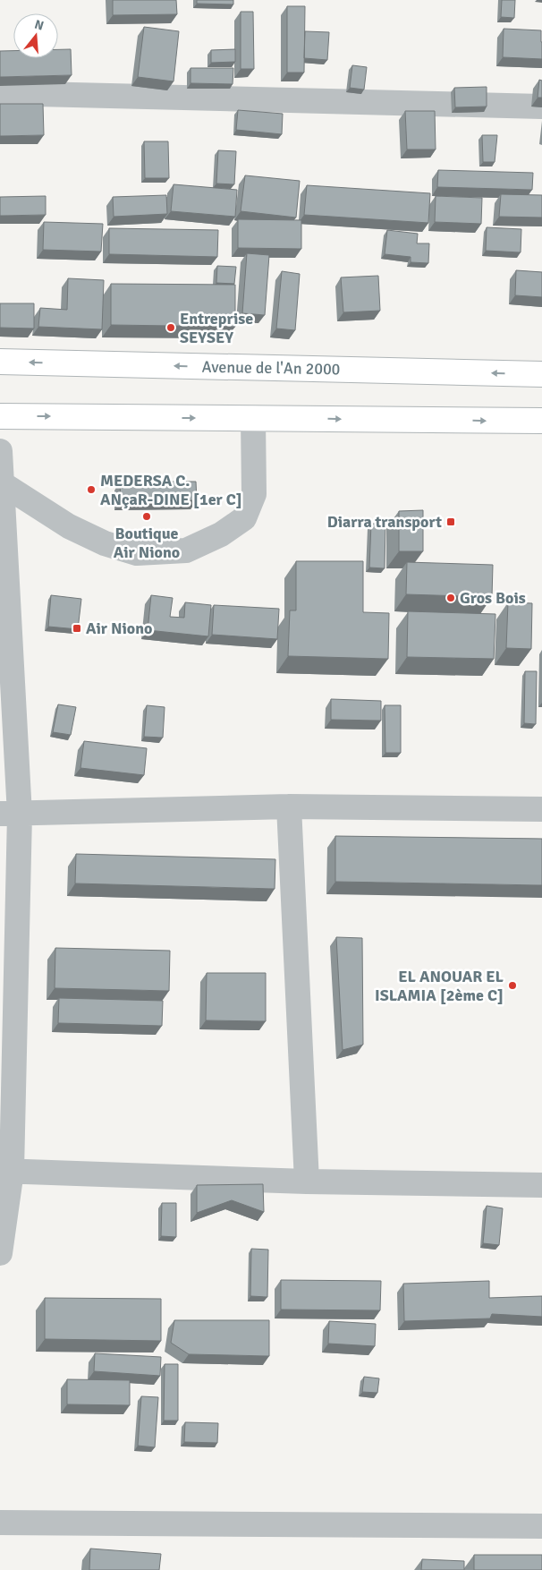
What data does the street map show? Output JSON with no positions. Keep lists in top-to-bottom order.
{
  "streets": {
    "main road": ["Avenue de l'An 2000"]
  },
  "places": {
    "other": [
      "Entreprise SEYSEY",
      "MEDERSA C. ANçaR-DINE [1er C]",
      "Boutique Air Niono",
      "Gros Bois",
      "EL ANOUAR EL ISLAMIA [2ème C]"
    ],
    "transit": ["Diarra transport", "Air Niono"]
  },
  "north": "top"
}
